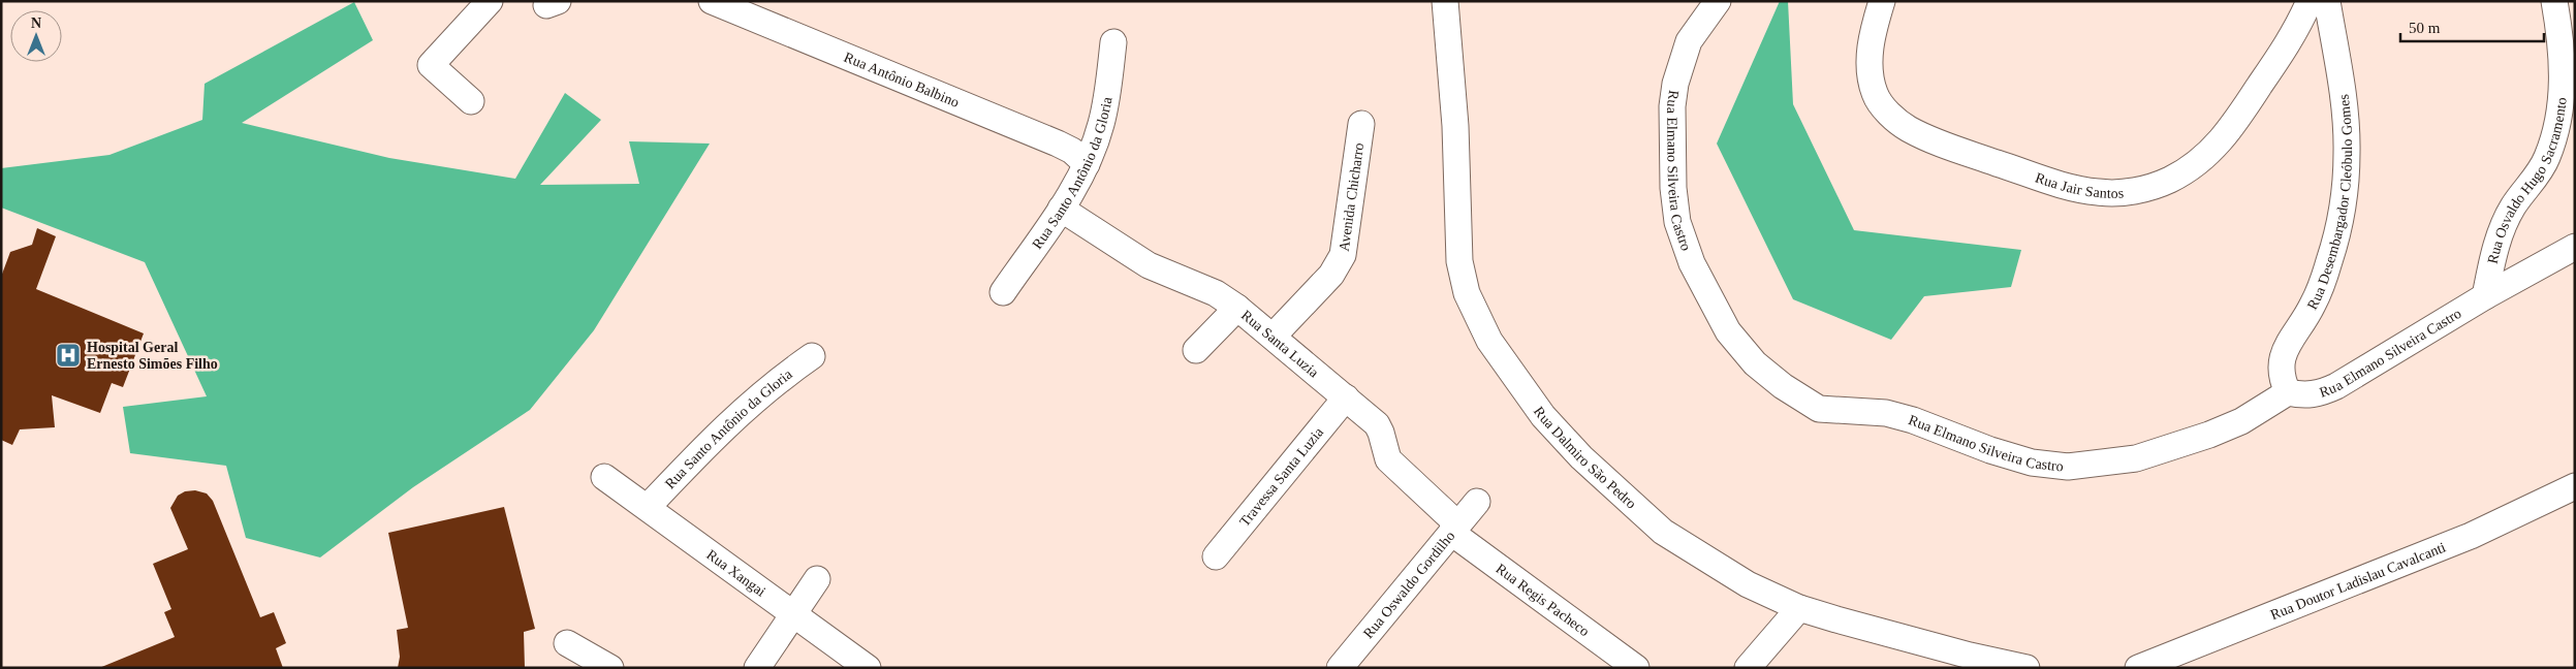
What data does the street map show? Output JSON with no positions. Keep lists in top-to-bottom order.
{
  "streets": {
    "street": [
      "Rua Antônio Balbino",
      "Rua Elmano Silveira Castro",
      "Rua Santo Antônio da Gloria",
      "Rua Osvaldo Hugo Sacramento",
      "Rua Jair Santos",
      "Avenida Chicharro",
      "Rua Desembargador Cleóbulo Gomes",
      "Rua Santa Luzia",
      "Rua Dalmiro São Pedro",
      "Travessa Santa Luzia",
      "Rua Xangai",
      "Rua Doutor Ladislau Cavalcanti",
      "Rua Oswaldo Gordilho",
      "Rua Regis Pacheco"
    ]
  },
  "crossings": [
    ["Rua Antônio Balbino", "Rua Santo Antônio da Gloria"],
    ["Rua Elmano Silveira Castro", "Rua Osvaldo Hugo Sacramento"],
    ["Rua Elmano Silveira Castro", "Rua Desembargador Cleóbulo Gomes"],
    ["Rua Santo Antônio da Gloria", "Rua Santa Luzia"],
    ["Rua Santo Antônio da Gloria", "Rua Xangai"],
    ["Avenida Chicharro", "Rua Santa Luzia"],
    ["Rua Santa Luzia", "Travessa Santa Luzia"],
    ["Rua Santa Luzia", "Rua Oswaldo Gordilho"],
    ["Rua Santa Luzia", "Rua Regis Pacheco"],
    ["Rua Oswaldo Gordilho", "Rua Regis Pacheco"]
  ],
  "places": {
    "hospital": ["Hospital Geral Ernesto Simões Filho"]
  },
  "scale_bar": "50 m",
  "north": "top"
}
